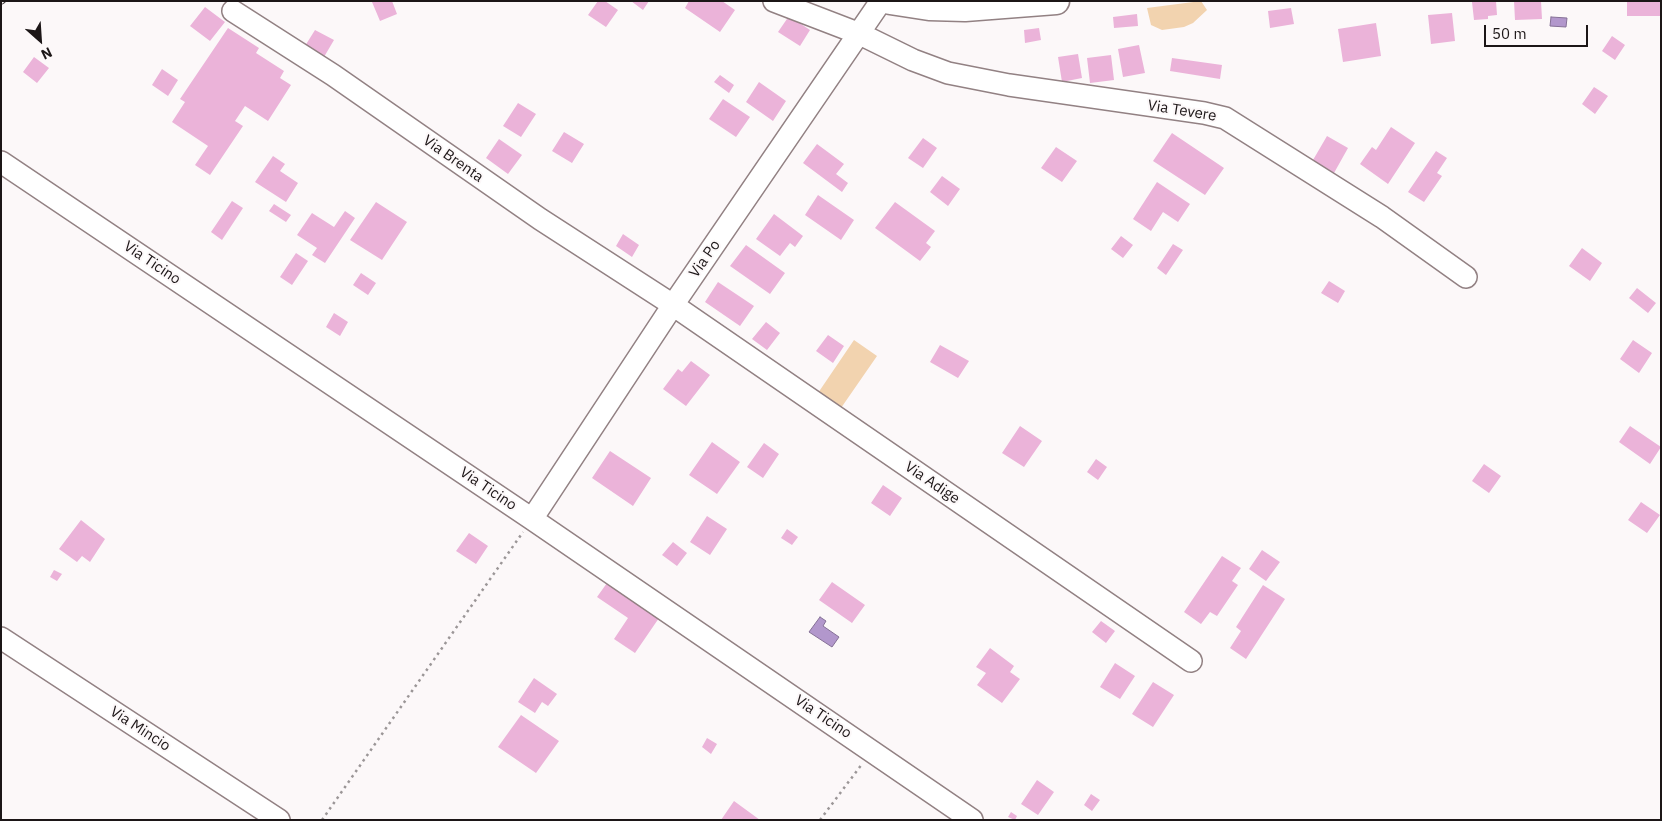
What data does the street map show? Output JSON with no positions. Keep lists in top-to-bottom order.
{
  "streets": {
    "street": [
      "Via Tevere",
      "Via Brenta",
      "Via Po",
      "Via Ticino",
      "Via Adige",
      "Via Mincio"
    ]
  },
  "crossings": [
    ["Via Tevere", "Via Po"],
    ["Via Brenta", "Via Po"],
    ["Via Brenta", "Via Adige"],
    ["Via Po", "Via Ticino"],
    ["Via Po", "Via Adige"]
  ],
  "scale_bar": "50 m",
  "north": "bottom right"
}
